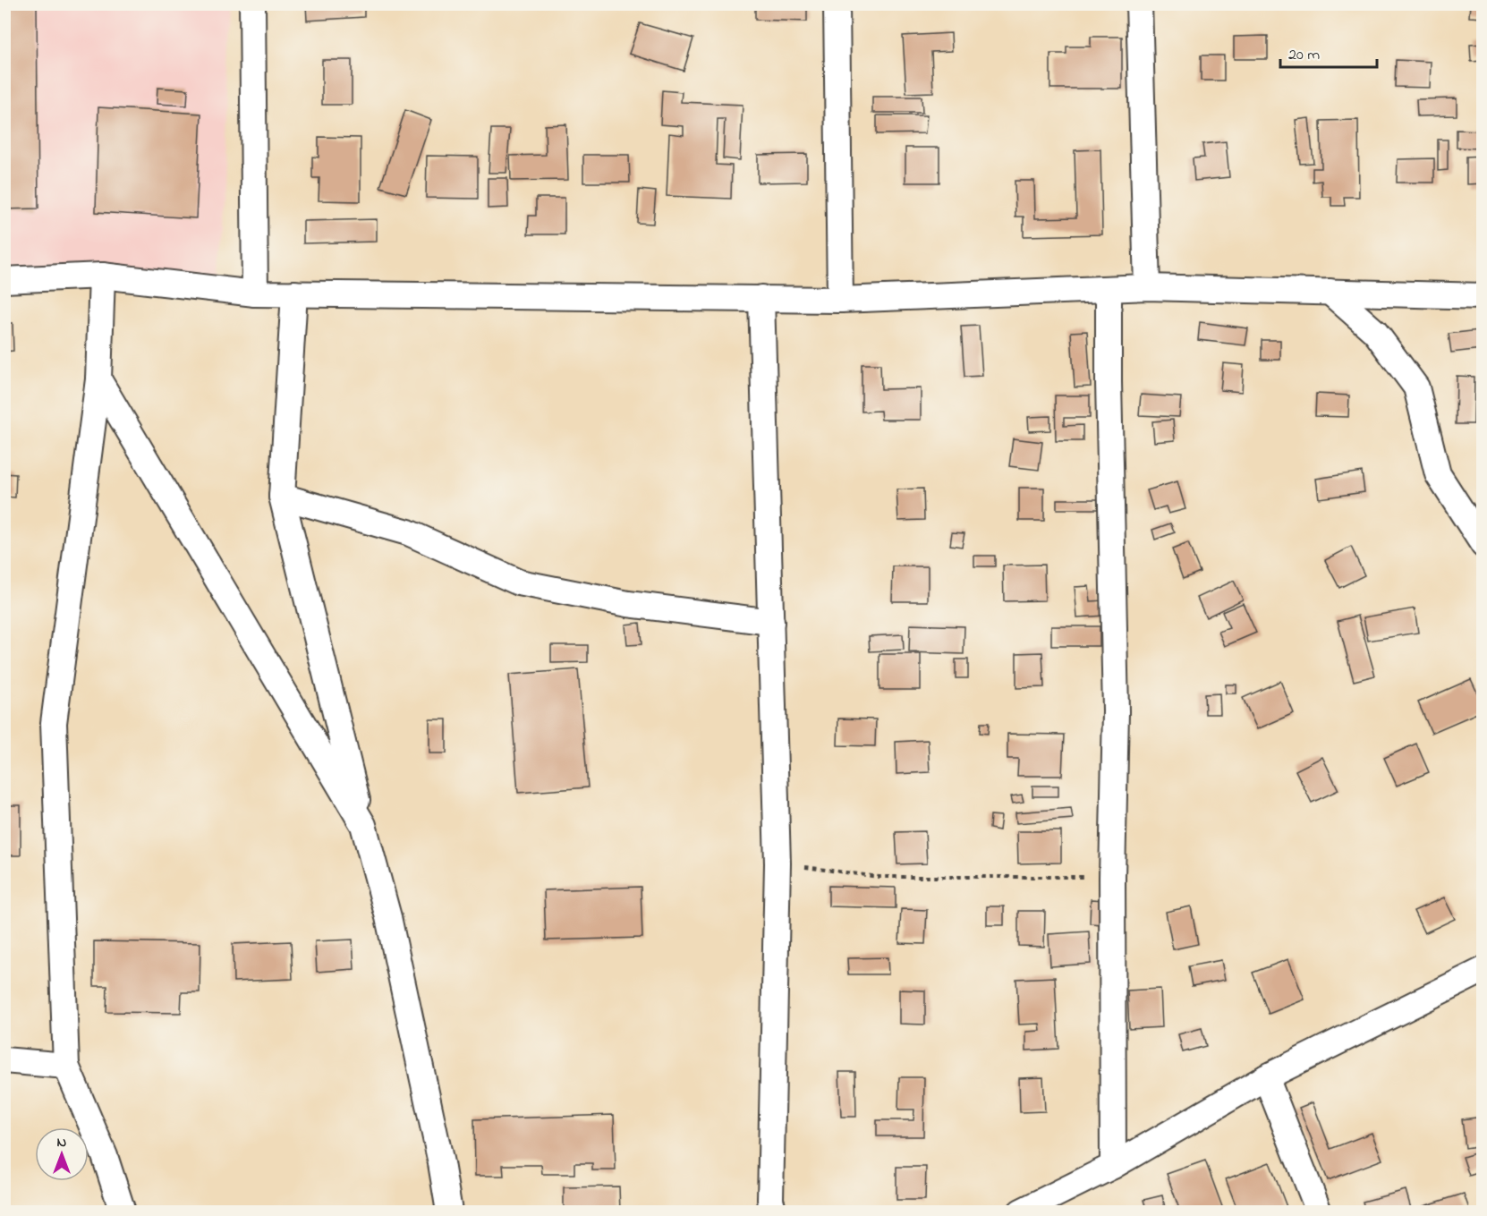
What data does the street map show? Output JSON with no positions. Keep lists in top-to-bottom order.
{
  "scale_bar": "20 m",
  "north": "top"
}
